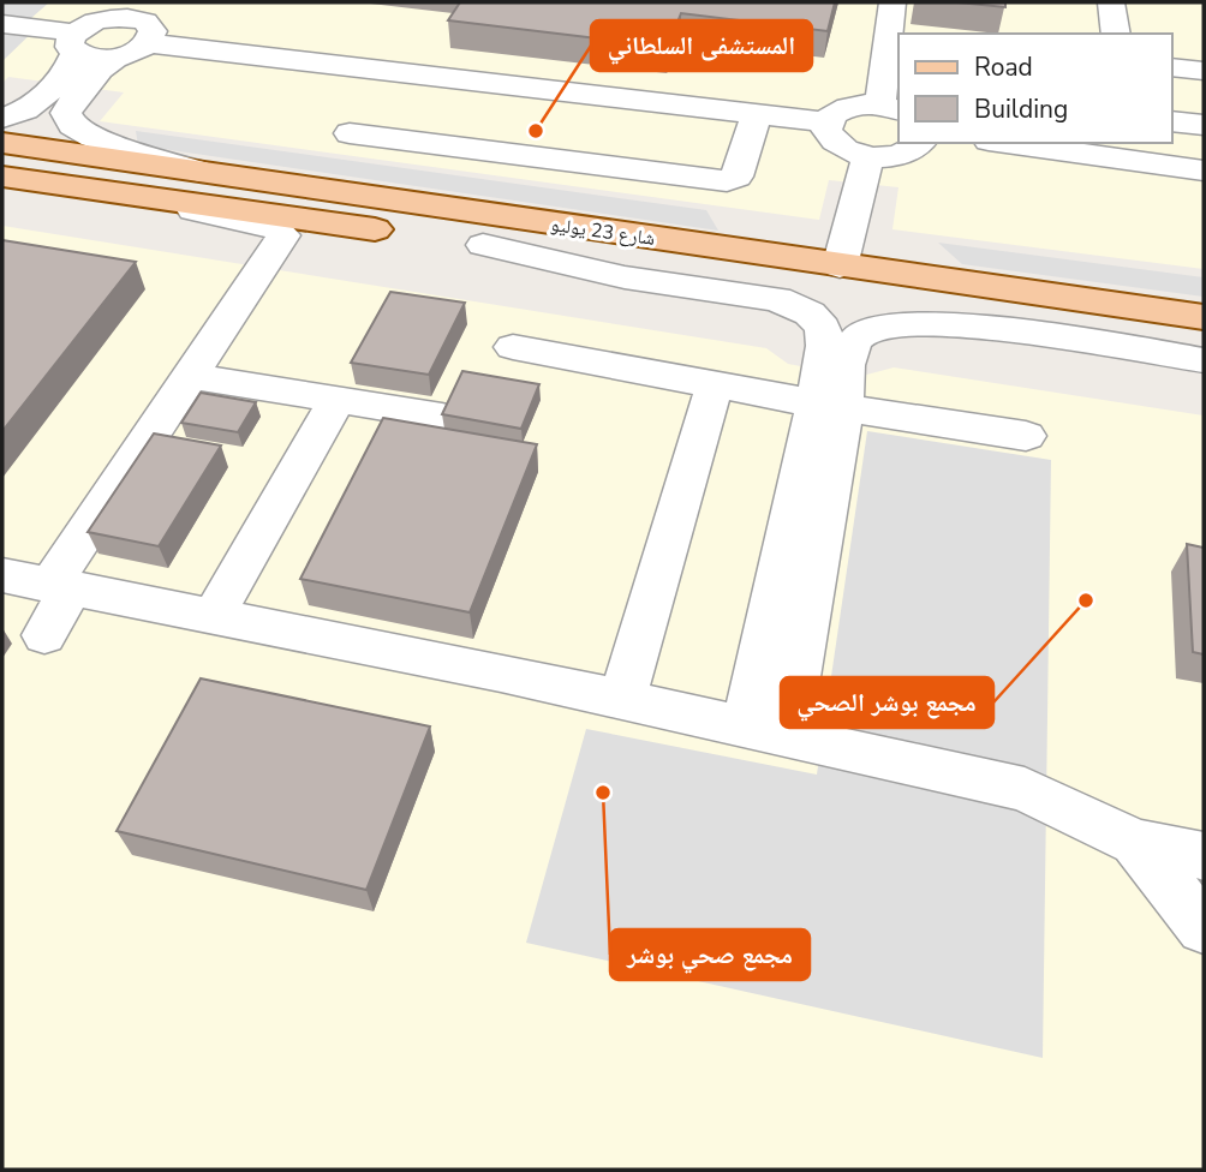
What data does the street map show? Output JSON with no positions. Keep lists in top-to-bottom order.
{
  "streets": {
    "main road": ["شارع 23 يوليو"]
  },
  "places": ["المستشفى السلطاني", "مجمع بوشر الصحي", "مجمع صحي بوشر"],
  "legend": ["Road", "Building"]
}
